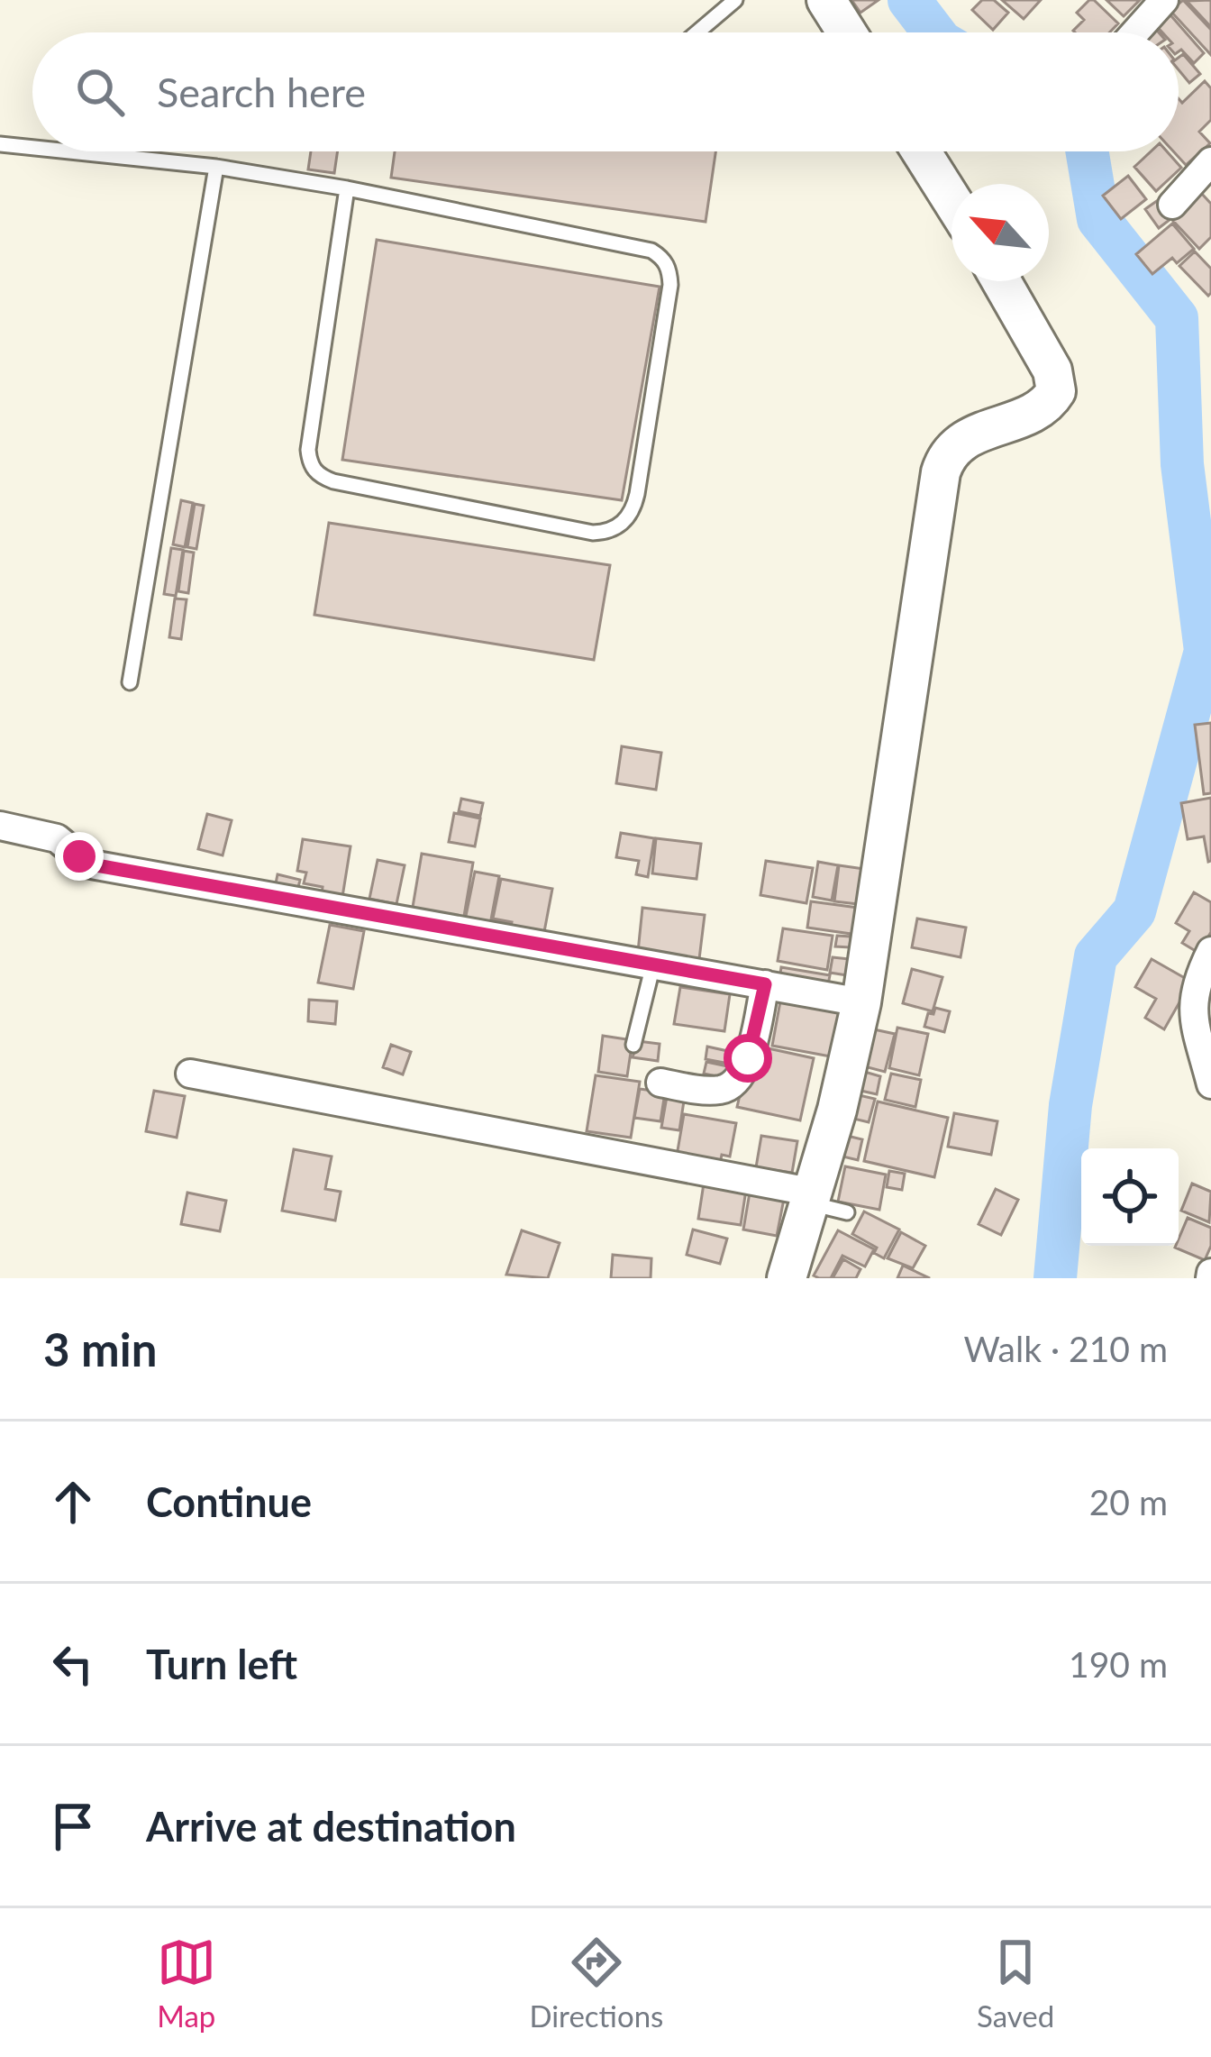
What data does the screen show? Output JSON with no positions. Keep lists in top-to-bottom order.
{
  "north": "top left",
  "page": {
    "search": "Search here",
    "heading": ["3 min", "Walk · 210 m"],
    "list": [
      ["Continue", "20 m"],
      ["Turn left", "190 m"],
      "Arrive at destination"
    ],
    "nav": ["Map", "Directions", "Saved"]
  }
}
